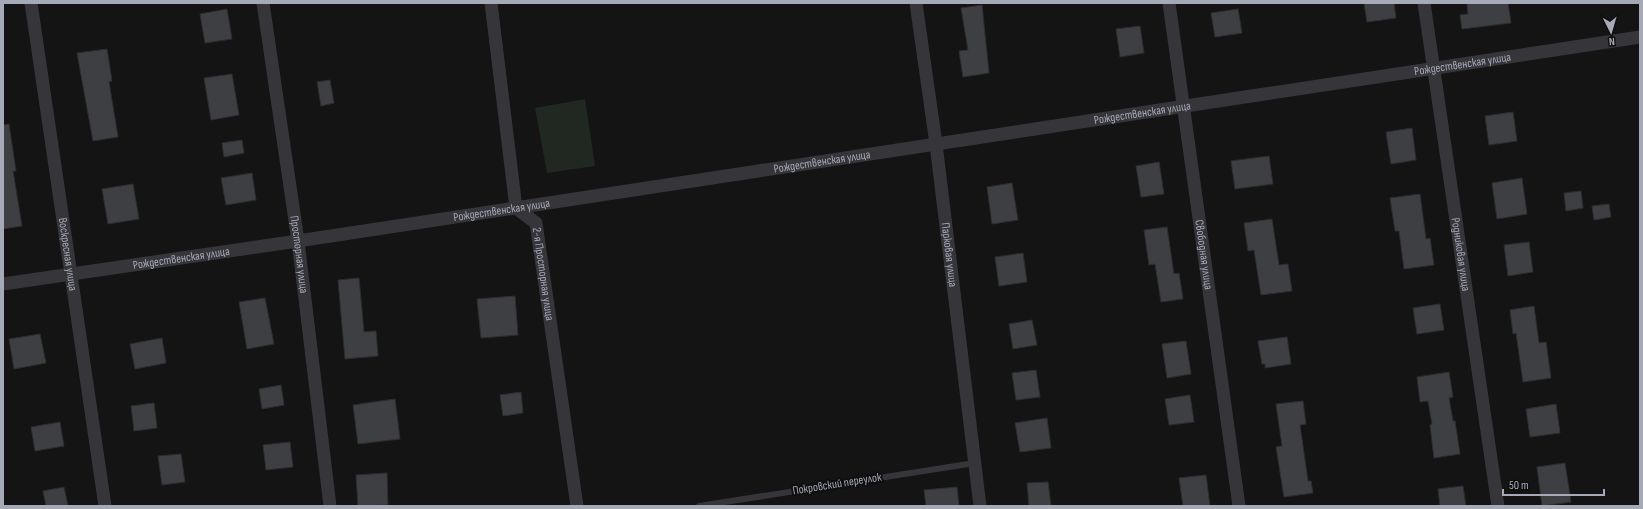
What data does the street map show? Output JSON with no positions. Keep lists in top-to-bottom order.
{
  "streets": {
    "street": [
      "Рождественская улица",
      "Воскресная улица",
      "Просторная улица",
      "Парковая улица",
      "Свободная улица",
      "Родниковая улица",
      "2-я Просторная улица"
    ],
    "lane": ["Покровский переулок"]
  },
  "crossings": [
    ["Рождественская улица", "Воскресная улица"],
    ["Рождественская улица", "Просторная улица"],
    ["Рождественская улица", "Парковая улица"],
    ["Рождественская улица", "Свободная улица"],
    ["Рождественская улица", "Родниковая улица"],
    ["Рождественская улица", "2-я Просторная улица"],
    ["Парковая улица", "Покровский переулок"]
  ],
  "scale_bar": "50 m",
  "north": "bottom"
}
